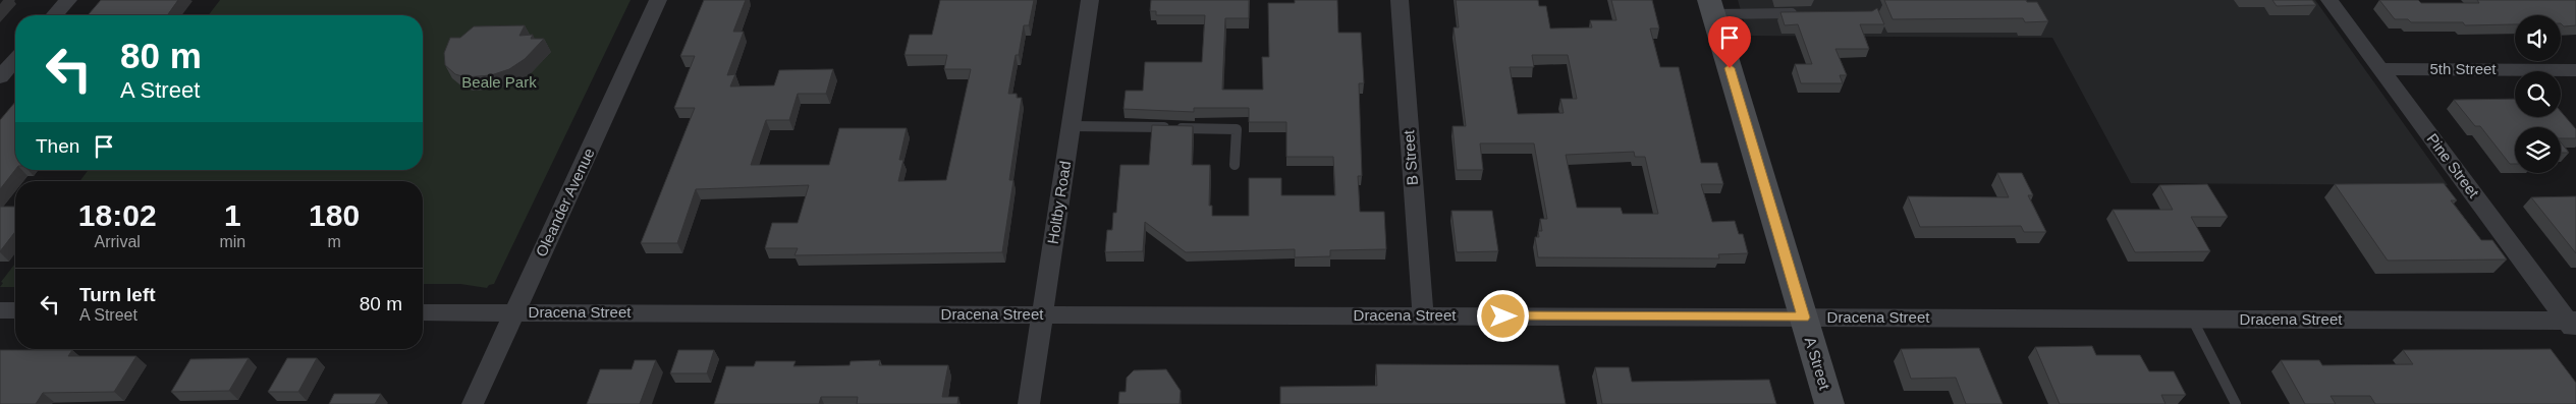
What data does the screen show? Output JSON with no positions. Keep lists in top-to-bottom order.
{
  "streets": {
    "street": [
      "5th Street",
      "B Street",
      "Pine Street",
      "Oleander Avenue",
      "Holtby Road",
      "Dracena Street",
      "A Street"
    ]
  },
  "crossings": [
    ["5th Street", "Pine Street"],
    ["B Street", "Dracena Street"],
    ["Pine Street", "Dracena Street"],
    ["Oleander Avenue", "Dracena Street"],
    ["Holtby Road", "Dracena Street"],
    ["Dracena Street", "A Street"]
  ],
  "parks": ["Beale Park"],
  "page": {
    "turn": ["80 m", "A Street"],
    "then": "Then",
    "eta": [
      "18:02",
      "Arrival",
      "1",
      "min",
      "180",
      "m"
    ],
    "list": [
      {
        "name": "Turn left",
        "note": "A Street",
        "value": "80 m"
      }
    ]
  }
}
